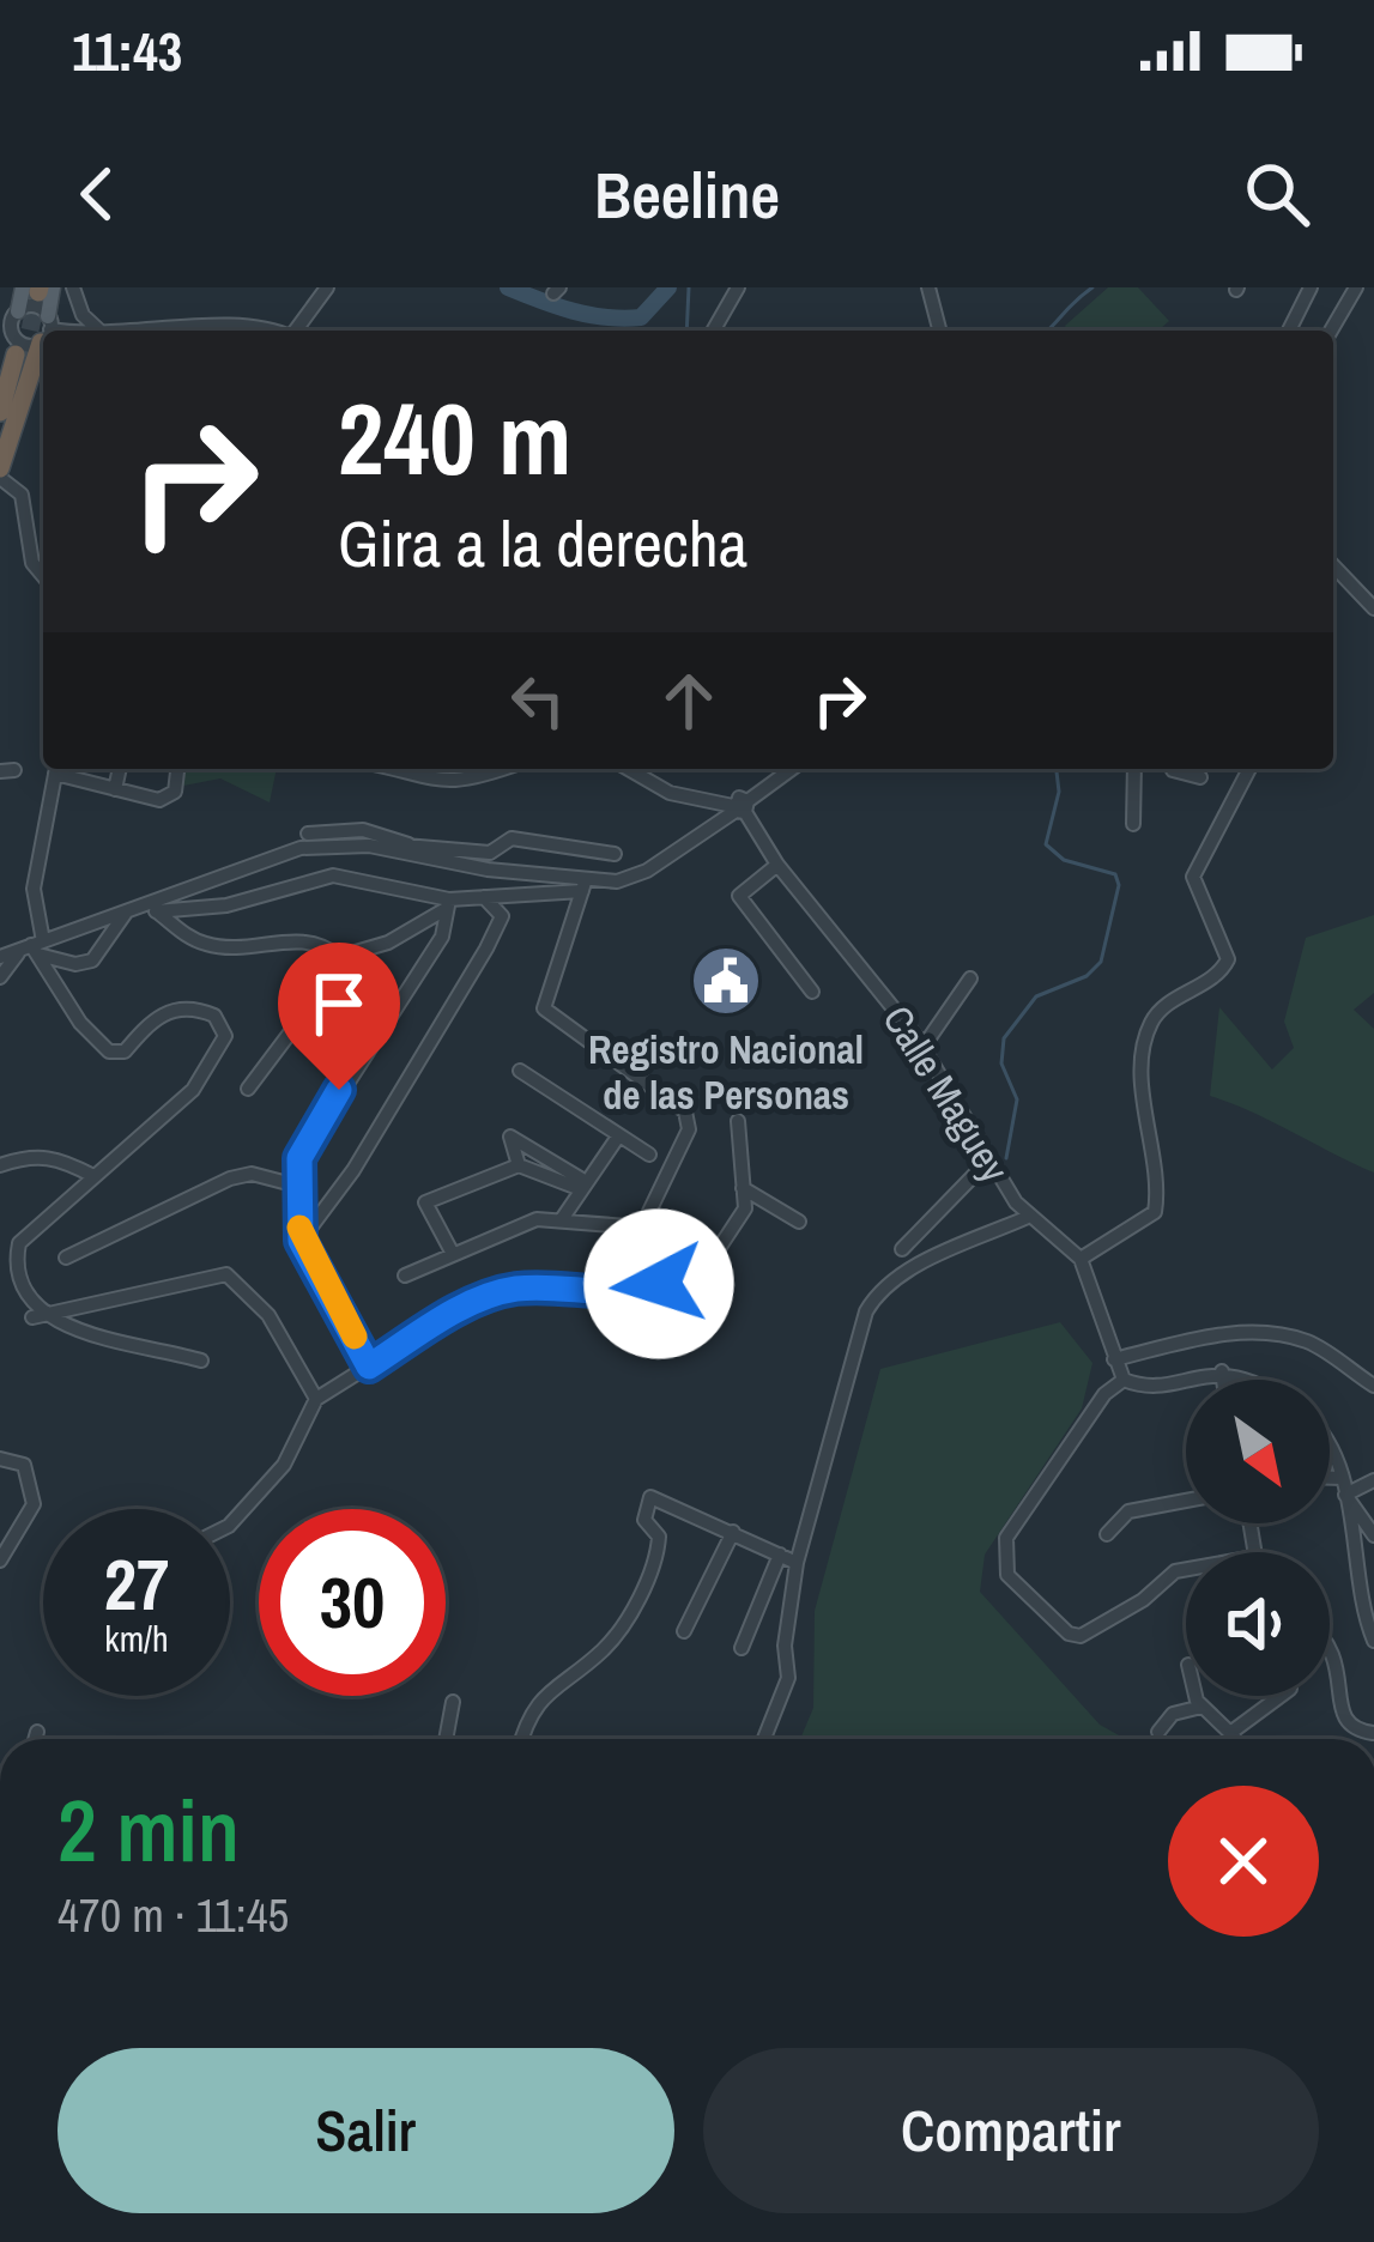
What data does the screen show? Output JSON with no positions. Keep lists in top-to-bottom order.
{
  "streets": {
    "street": ["Calle Maguey"]
  },
  "places": {
    "public building": ["Registro Nacional de las Personas"]
  },
  "north": "bottom right",
  "page": {
    "status": "11:43",
    "header": "Beeline",
    "turn": ["240 m", "Gira a la derecha"],
    "speed": "27 km/h",
    "limit": "30",
    "heading": ["2 min", "470 m · 11:45"],
    "buttons": ["Salir", "Compartir"]
  }
}
